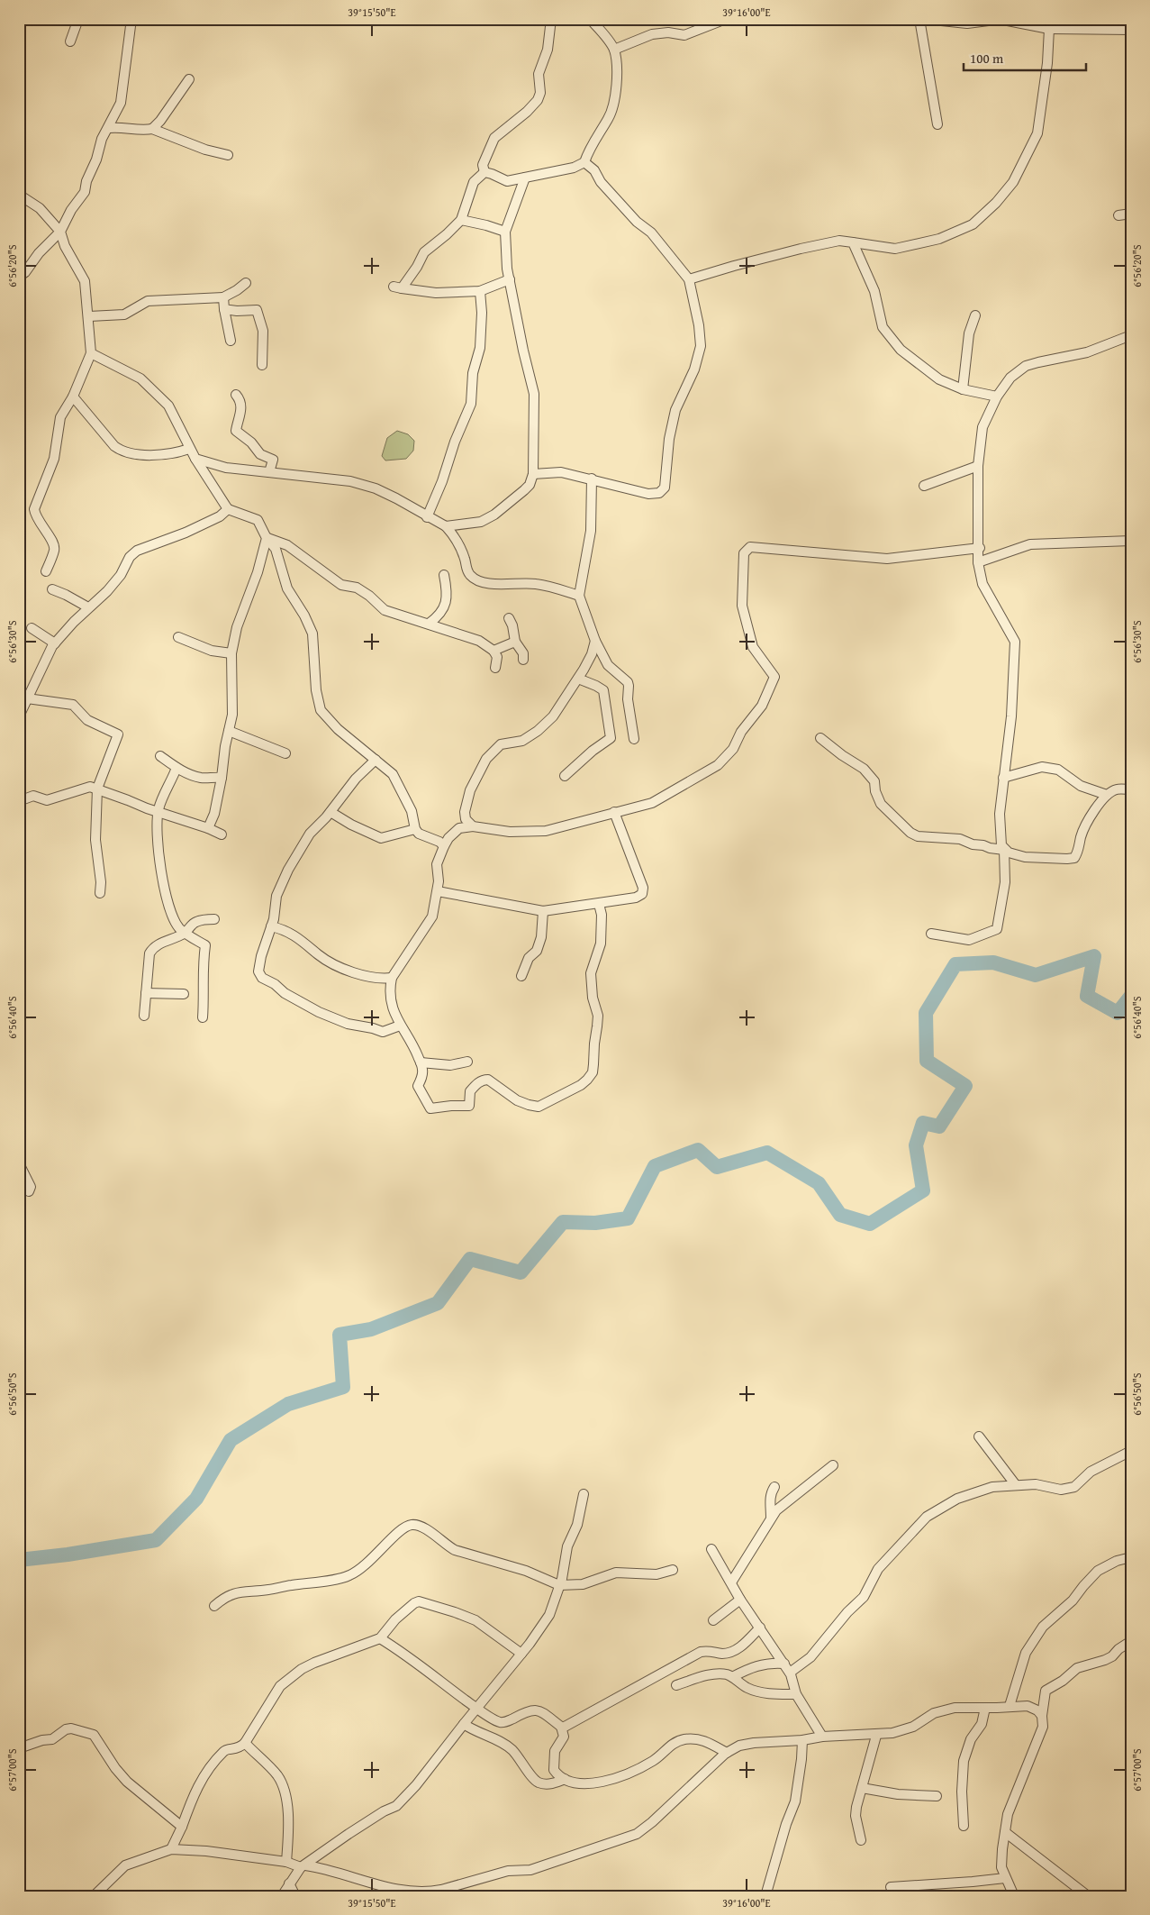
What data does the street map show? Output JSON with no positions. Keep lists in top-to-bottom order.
{
  "scale_bar": "100 m",
  "coordinates": [
    "39°15'50\"E",
    "39°16'00\"E",
    "6°56'20\"S",
    "6°56'30\"S",
    "6°56'40\"S",
    "6°56'50\"S",
    "6°57'00\"S"
  ]
}
